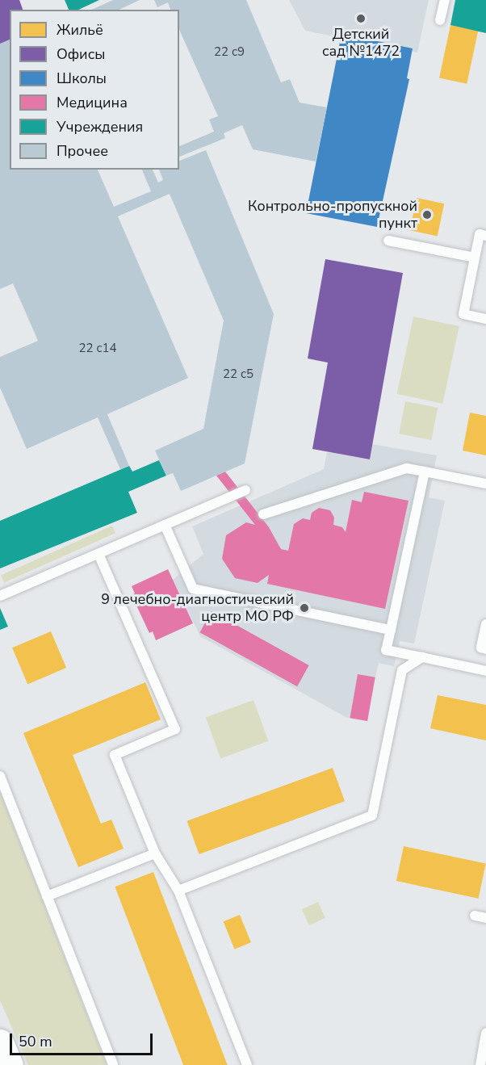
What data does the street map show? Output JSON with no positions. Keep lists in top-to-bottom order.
{
  "places": ["Детский сад №1472", "Контрольно-пропускной пункт", "9 лечебно-диагностический центр МО РФ"],
  "house_numbers": ["22 с9", "22 c14", "22 с5"],
  "legend": [
    "Жильё",
    "Офисы",
    "Школы",
    "Медицина",
    "Учреждения",
    "Прочее"
  ],
  "scale_bar": "50 m"
}
